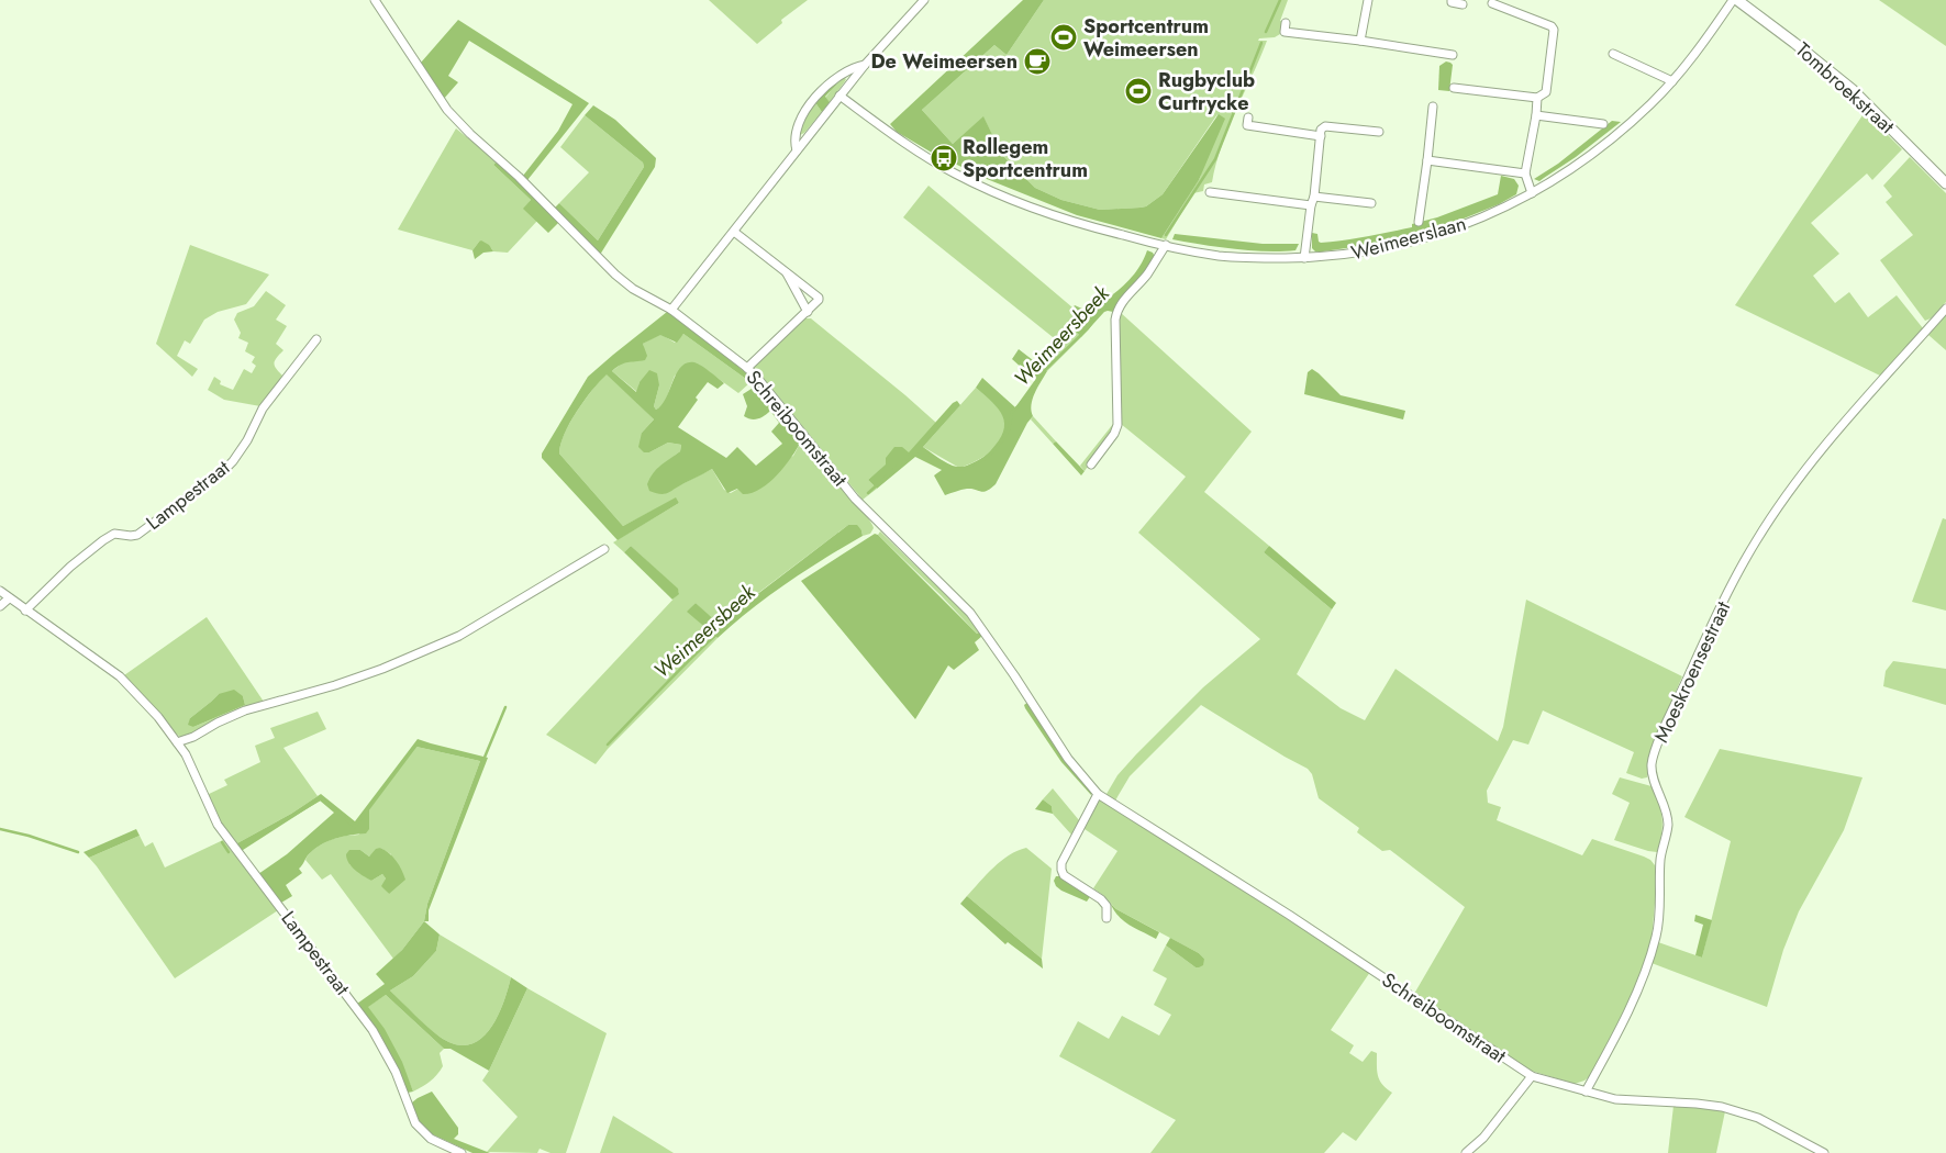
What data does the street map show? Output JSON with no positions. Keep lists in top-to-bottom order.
{
  "streets": {
    "street": [
      "Tombroekstraat",
      "Weimeerslaan",
      "Schreiboomstraat",
      "Lampestraat",
      "Moeskroensestraat"
    ]
  },
  "crossings": [
    ["Schreiboomstraat", "Moeskroensestraat"]
  ],
  "water": ["Weimeersbeek"],
  "places": {
    "sports": ["Sportcentrum Weimeersen", "Rugbyclub Curtrycke"],
    "cafe": ["De Weimeersen"],
    "bus stop": ["Rollegem Sportcentrum"]
  }
}
